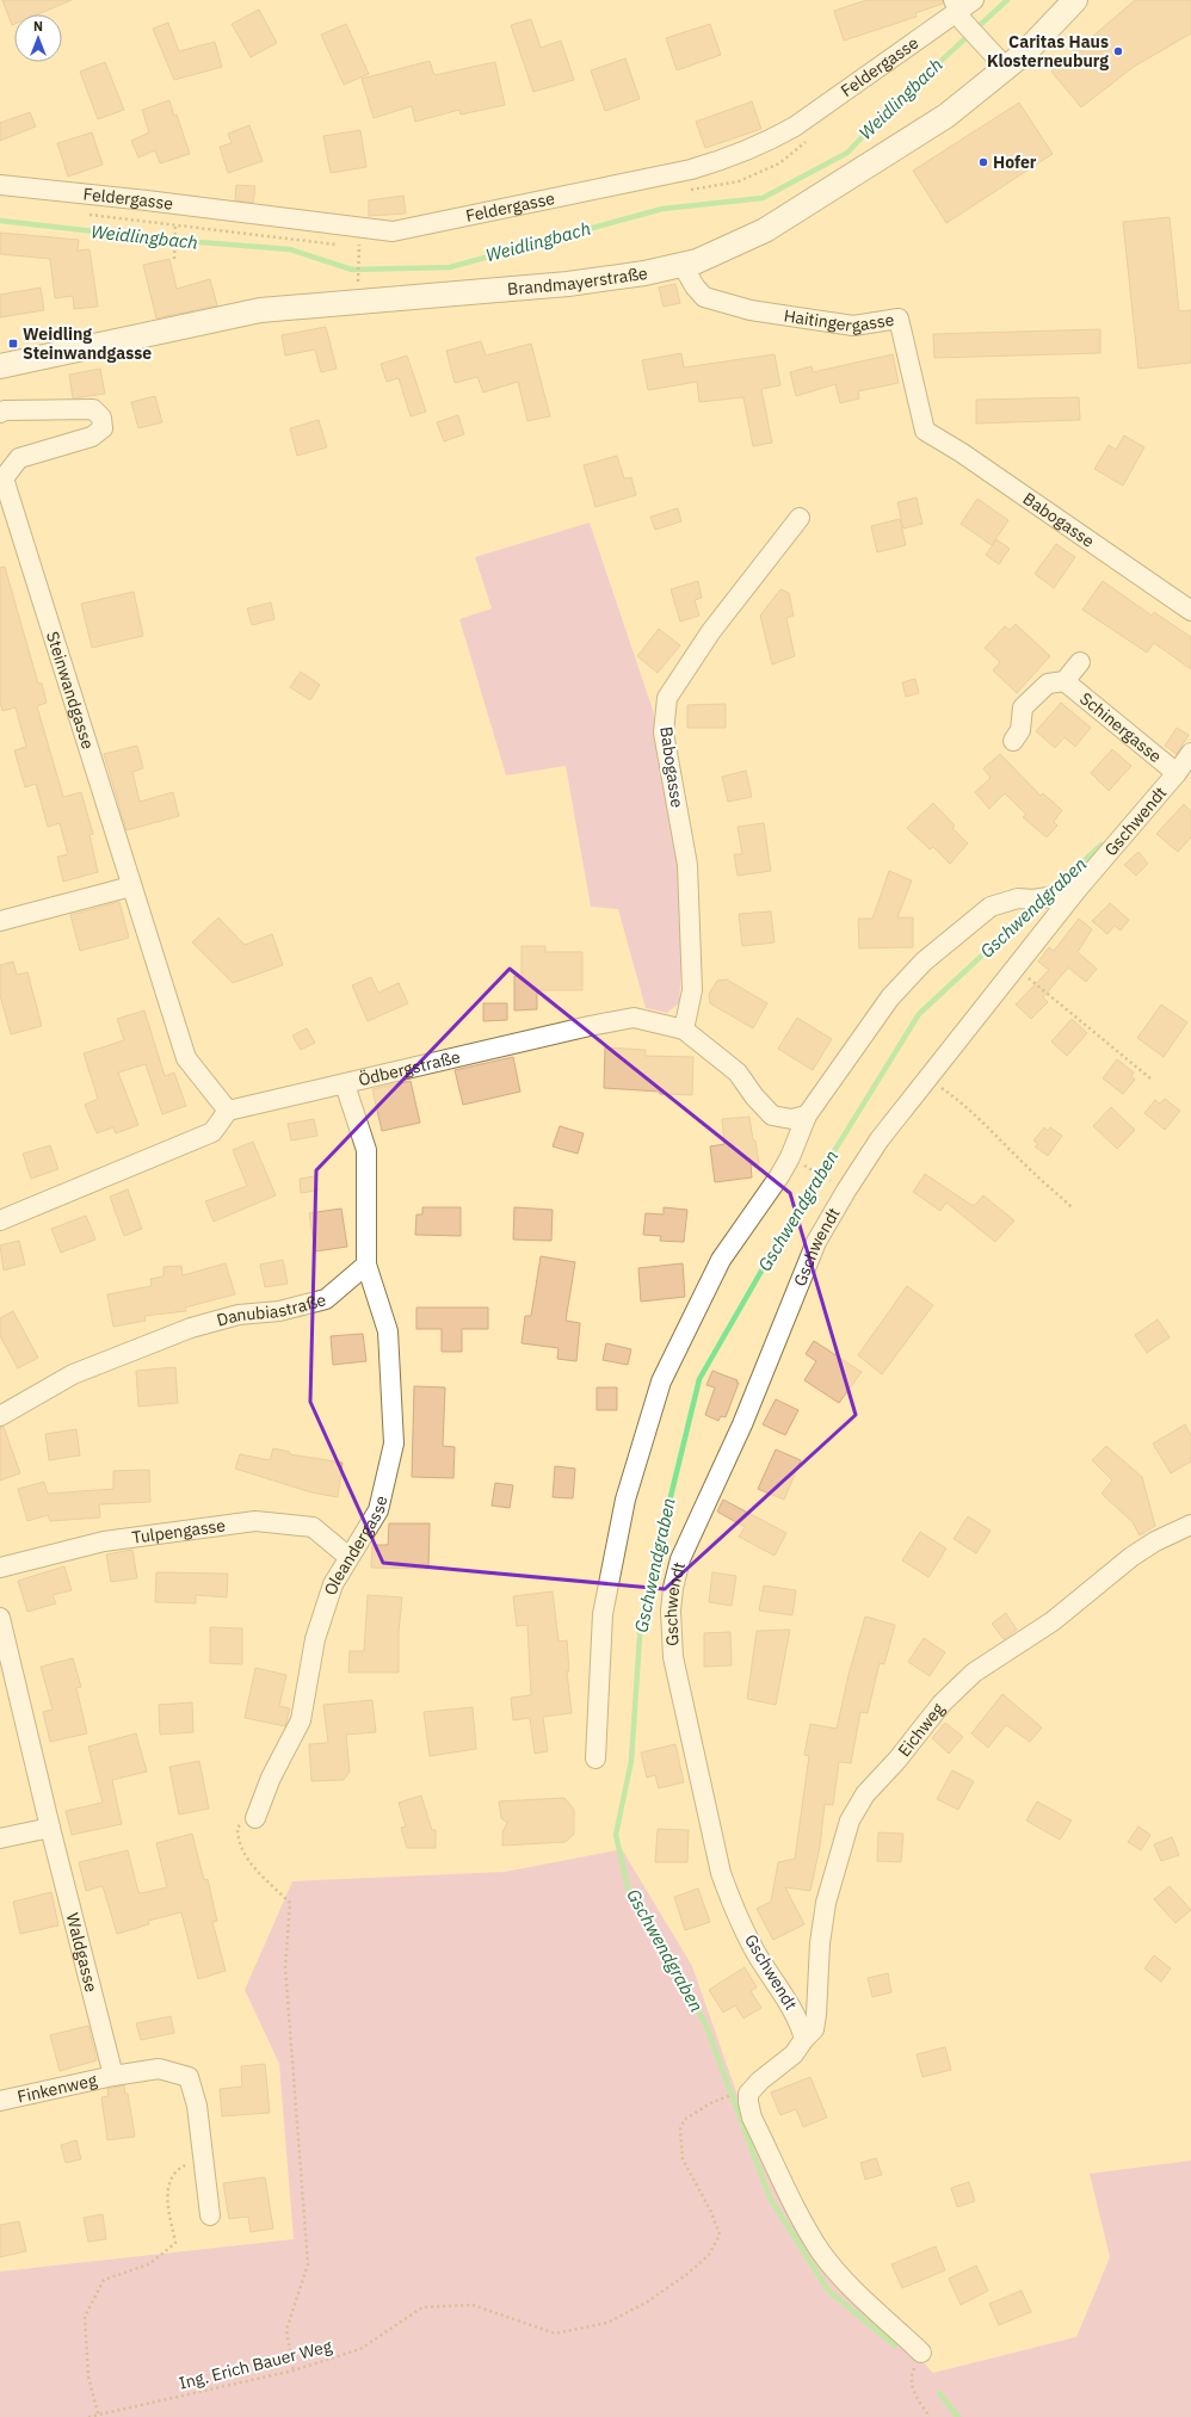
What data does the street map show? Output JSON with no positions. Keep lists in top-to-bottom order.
{
  "streets": {
    "main road": ["Brandmayerstraße"],
    "street": [
      "Feldergasse",
      "Haitingergasse",
      "Babogasse",
      "Steinwandgasse",
      "Schinergasse",
      "Gschwendt",
      "Ödbergstraße",
      "Danubiastraße",
      "Tulpengasse",
      "Oleandergasse",
      "Eichweg",
      "Waldgasse",
      "Finkenweg"
    ],
    "path": ["Ing. Erich Bauer Weg"]
  },
  "crossings": [
    ["Brandmayerstraße", "Haitingergasse"],
    ["Haitingergasse", "Babogasse"],
    ["Babogasse", "Ödbergstraße"],
    ["Steinwandgasse", "Ödbergstraße"],
    ["Schinergasse", "Gschwendt"],
    ["Gschwendt", "Eichweg"],
    ["Danubiastraße", "Oleandergasse"],
    ["Tulpengasse", "Oleandergasse"],
    ["Waldgasse", "Finkenweg"]
  ],
  "water": ["Weidlingbach", "Gschwendgraben"],
  "places": {
    "other": ["Caritas Haus Klosterneuburg", "Hofer"],
    "transit": ["Weidling Steinwandgasse"]
  },
  "north": "top"
}
